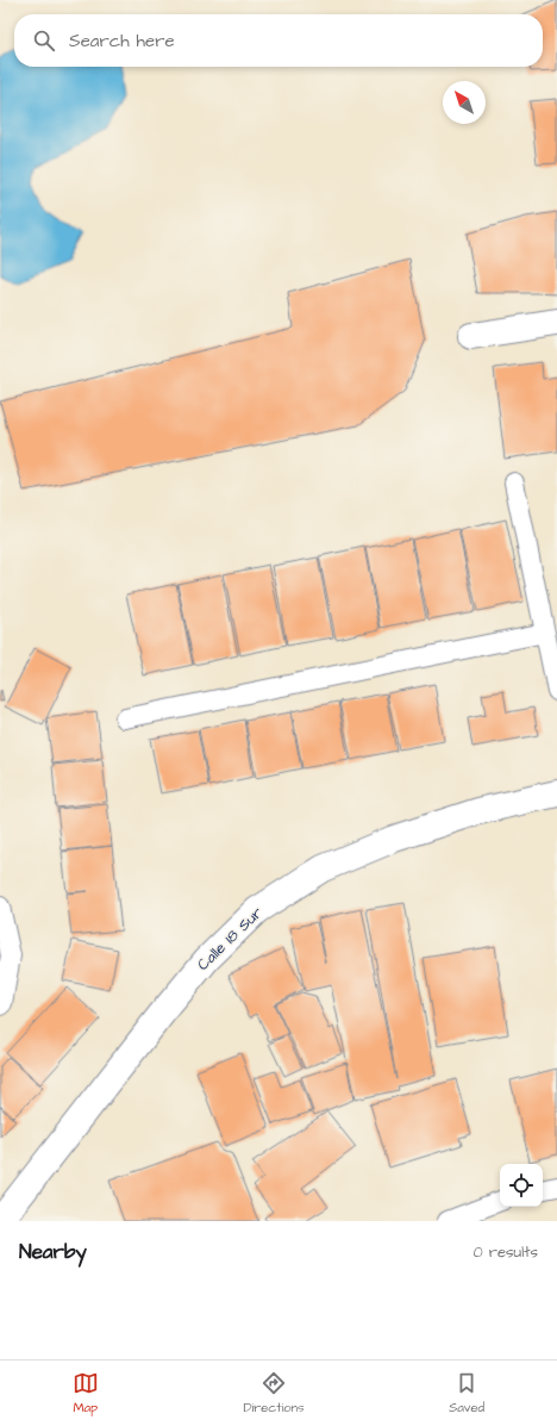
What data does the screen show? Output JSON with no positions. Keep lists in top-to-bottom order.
{
  "streets": {
    "street": ["Calle 18 Sur"]
  },
  "north": "top left",
  "page": {
    "search": "Search here",
    "heading": ["Nearby", "0 results"],
    "nav": ["Map", "Directions", "Saved"]
  }
}
